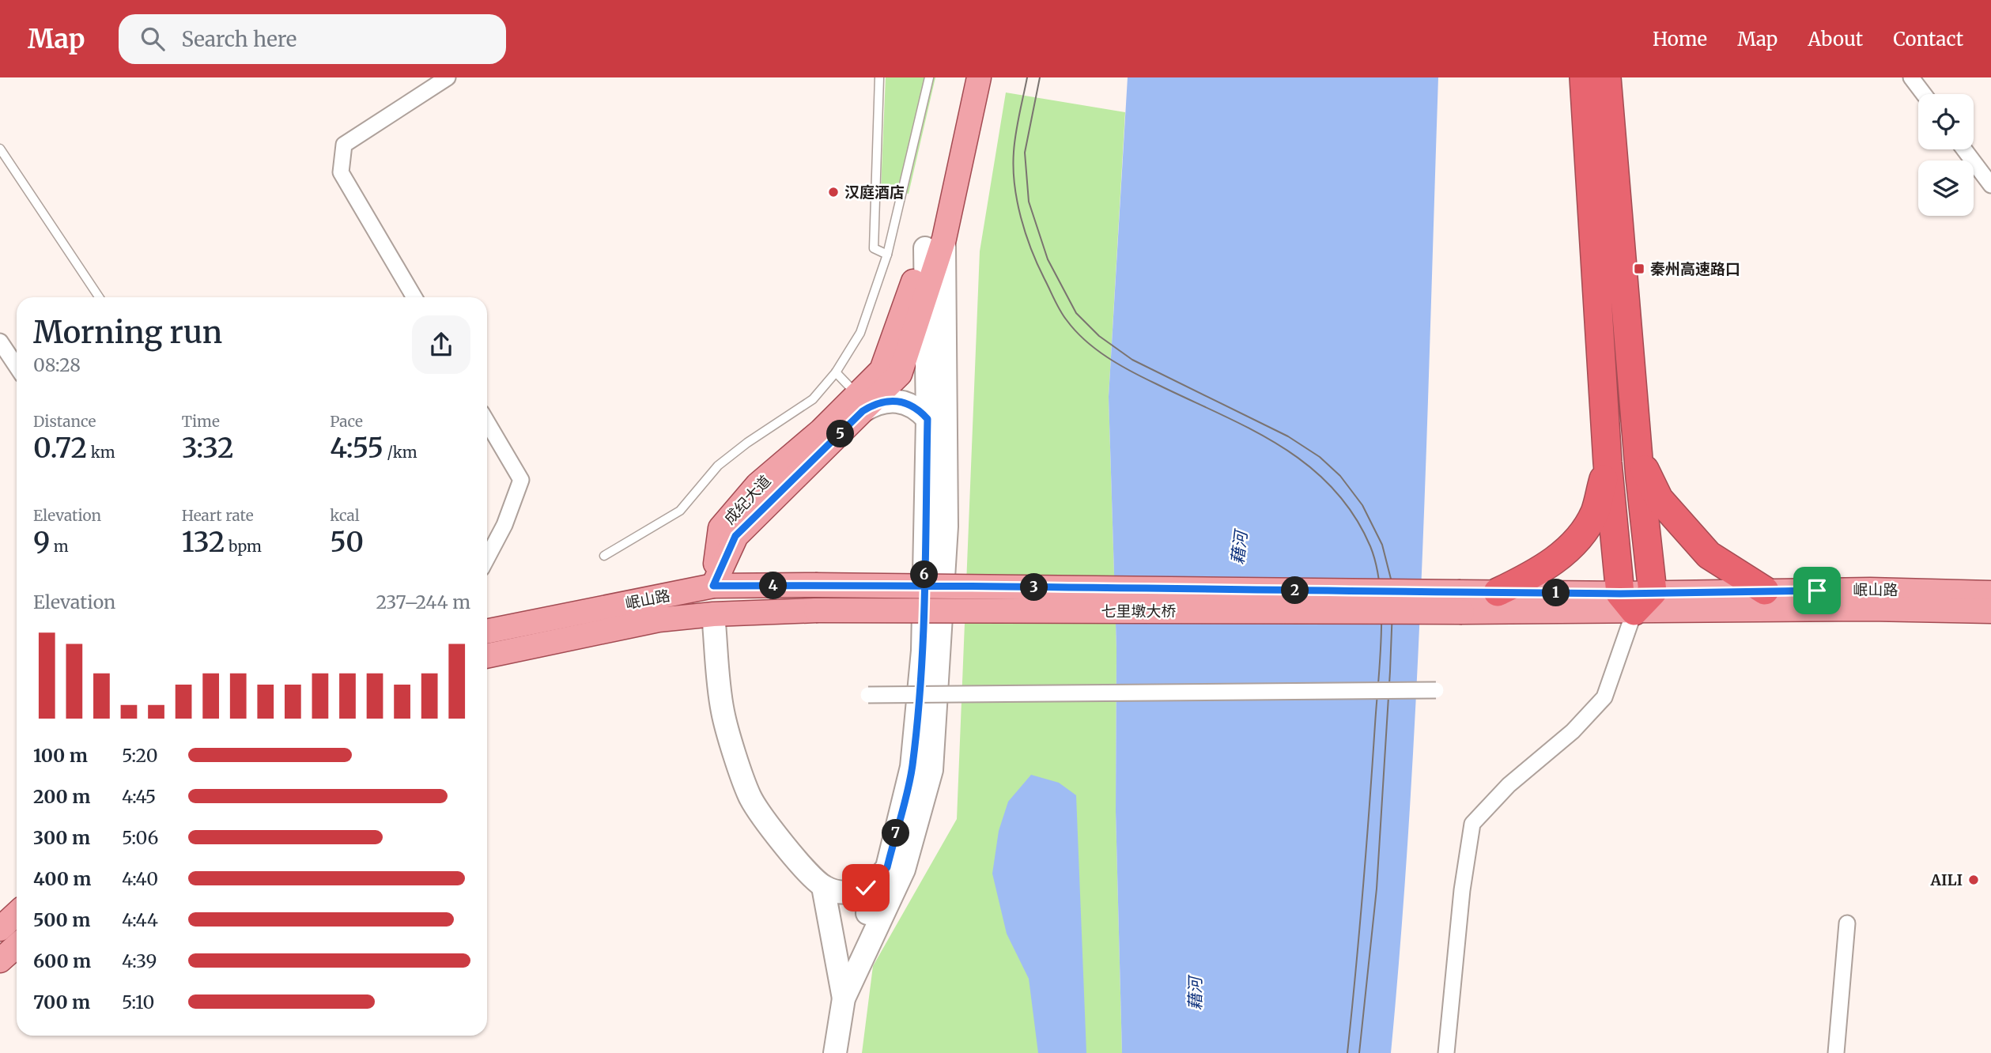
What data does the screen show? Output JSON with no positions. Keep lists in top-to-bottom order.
{
  "streets": {
    "main road": ["成纪大道", "岷山路", "七里墩大桥"]
  },
  "crossings": [
    ["成纪大道", "岷山路"],
    ["岷山路", "七里墩大桥"]
  ],
  "water": ["藉河"],
  "places": {
    "other": ["汉庭酒店", "AILI"],
    "transit": ["秦州高速路口"]
  },
  "page": {
    "header": "Map",
    "search": "Search here",
    "nav": [
      "Home",
      "Map",
      "About",
      "Contact"
    ],
    "heading": ["Morning run", "08:28"],
    "stats": [
      ["Distance", "0.72 km"],
      ["Time", "3:32"],
      ["Pace", "4:55 /km"],
      ["Elevation", "9 m"],
      ["Heart rate", "132 bpm"],
      ["kcal", "50"]
    ],
    "pins": [
      "5",
      "6",
      "4",
      "3",
      "2",
      "1",
      "7"
    ],
    "chart": ["Elevation", "237–244 m"],
    "list": [
      {
        "name": "100 m",
        "note": "5:20"
      },
      {
        "name": "200 m",
        "note": "4:45"
      },
      {
        "name": "300 m",
        "note": "5:06"
      },
      {
        "name": "400 m",
        "note": "4:40"
      },
      {
        "name": "500 m",
        "note": "4:44"
      },
      {
        "name": "600 m",
        "note": "4:39"
      },
      {
        "name": "700 m",
        "note": "5:10"
      }
    ]
  }
}
